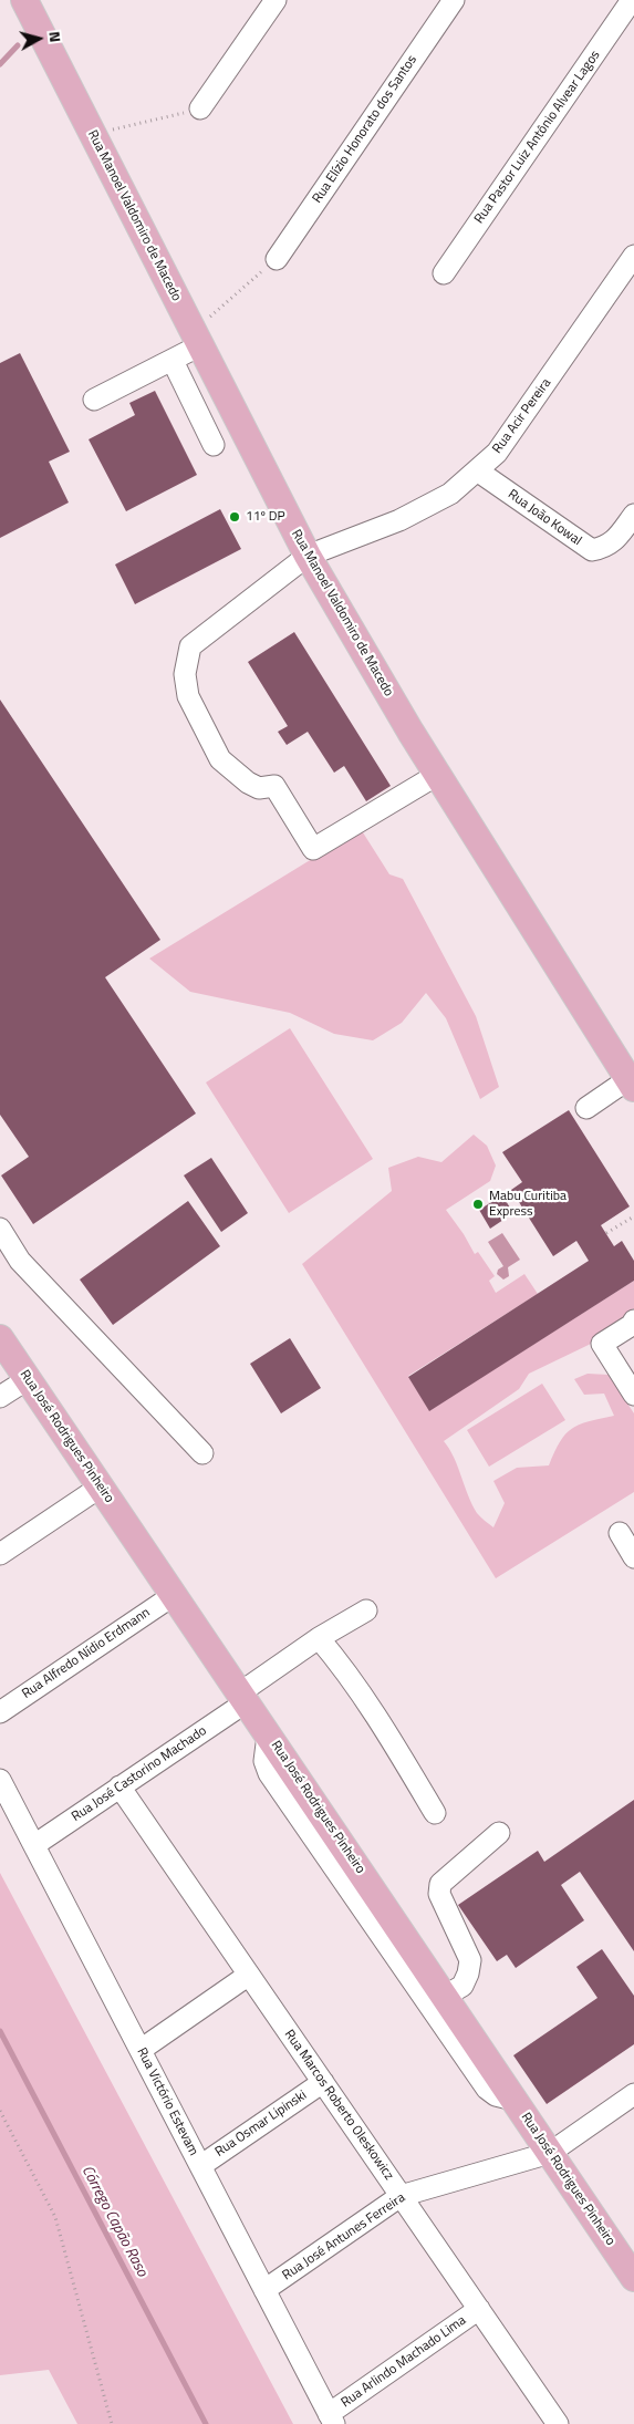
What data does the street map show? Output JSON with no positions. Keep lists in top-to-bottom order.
{
  "streets": {
    "main road": ["Rua Manoel Valdomiro de Macedo", "Rua José Rodrigues Pinheiro"],
    "street": [
      "Rua Elízio Honorato dos Santos",
      "Rua Pastor Luiz Antônio Alvear Lagos",
      "Rua Acir Pereira",
      "Rua João Kowal",
      "Rua Alfredo Nídio Erdmann",
      "Rua José Castorino Machado",
      "Rua Victório Estevam",
      "Rua Marcos Roberto Oleskowicz",
      "Rua Osmar Lipinski",
      "Rua José Antunes Ferreira",
      "Rua Arlindo Machado Lima"
    ]
  },
  "crossings": [
    ["Rua Manoel Valdomiro de Macedo", "Rua Acir Pereira"],
    ["Rua Acir Pereira", "Rua João Kowal"],
    ["Rua José Rodrigues Pinheiro", "Rua Alfredo Nídio Erdmann"],
    ["Rua José Rodrigues Pinheiro", "Rua José Castorino Machado"],
    ["Rua José Rodrigues Pinheiro", "Rua José Antunes Ferreira"],
    ["Rua José Castorino Machado", "Rua Victório Estevam"],
    ["Rua José Castorino Machado", "Rua Marcos Roberto Oleskowicz"],
    ["Rua Victório Estevam", "Rua Osmar Lipinski"],
    ["Rua Victório Estevam", "Rua José Antunes Ferreira"],
    ["Rua Victório Estevam", "Rua Arlindo Machado Lima"],
    ["Rua Marcos Roberto Oleskowicz", "Rua Osmar Lipinski"],
    ["Rua Marcos Roberto Oleskowicz", "Rua José Antunes Ferreira"],
    ["Rua Marcos Roberto Oleskowicz", "Rua Arlindo Machado Lima"]
  ],
  "water": ["Córrego Capão Raso"],
  "places": ["11º DP", "Mabu Curitiba Express"],
  "north": "right"
}
